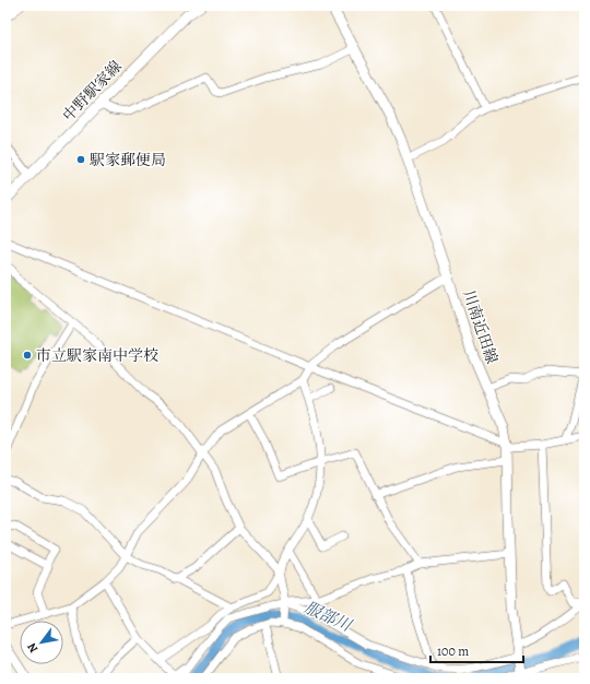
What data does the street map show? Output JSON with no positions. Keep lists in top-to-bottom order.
{
  "streets": {
    "main road": ["中野駅家線", "川南近田線"]
  },
  "water": ["服部川"],
  "places": ["駅家郵便局", "市立駅家南中学校"],
  "scale_bar": "100 m",
  "north": "bottom left"
}
